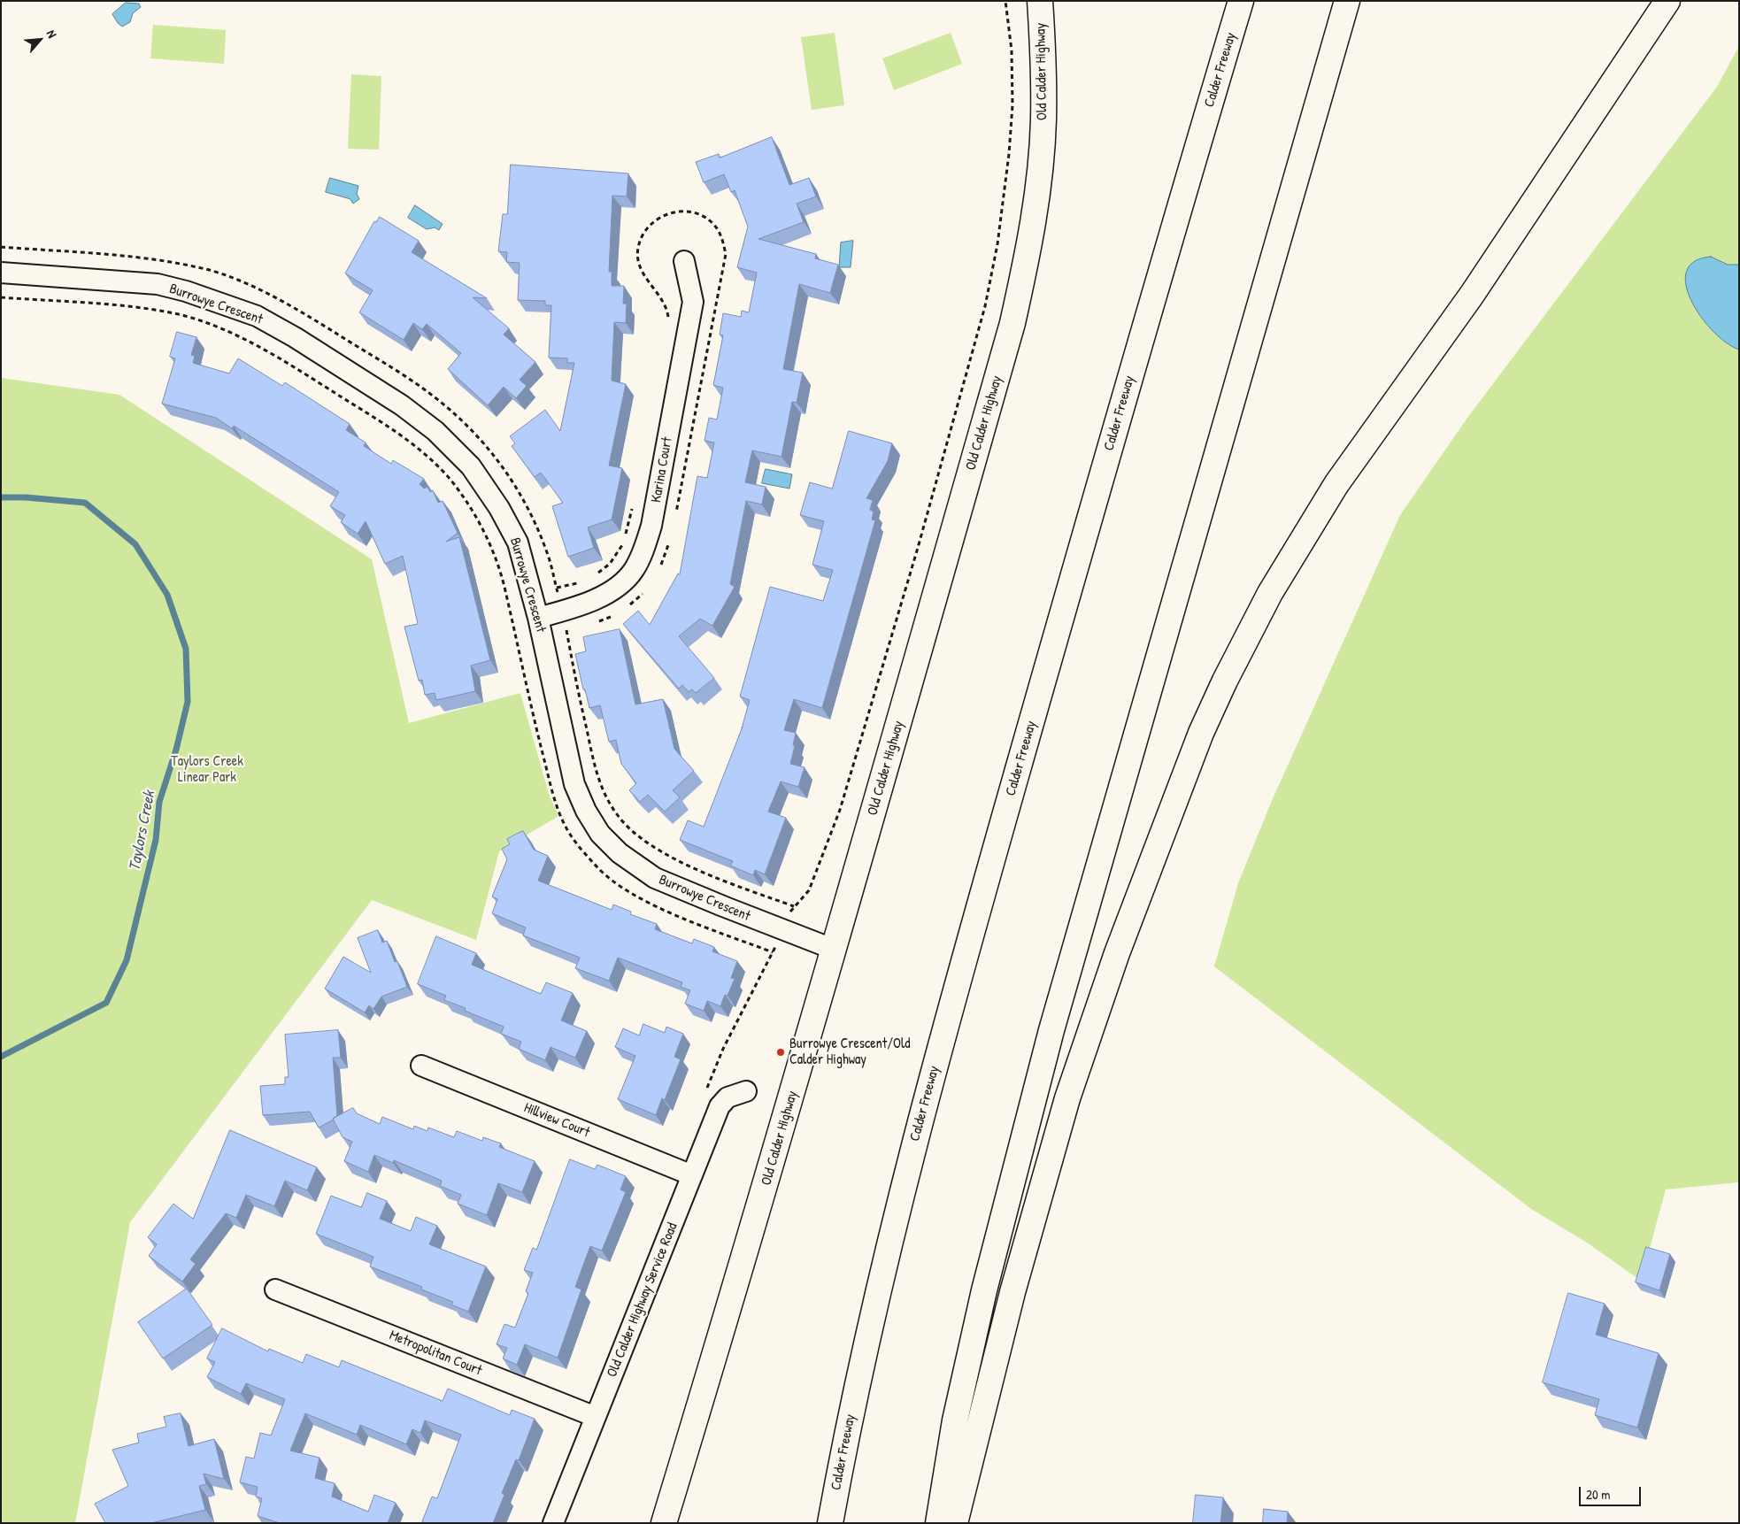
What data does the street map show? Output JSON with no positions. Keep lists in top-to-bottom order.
{
  "streets": {
    "main road": ["Calder Freeway", "Old Calder Highway"],
    "street": [
      "Burrowye Crescent",
      "Karina Court",
      "Hillview Court",
      "Old Calder Highway Service Road",
      "Metropolitan Court"
    ]
  },
  "crossings": [
    ["Old Calder Highway", "Burrowye Crescent"],
    ["Burrowye Crescent", "Karina Court"],
    ["Hillview Court", "Old Calder Highway Service Road"],
    ["Old Calder Highway Service Road", "Metropolitan Court"]
  ],
  "water": ["Taylors Creek"],
  "parks": ["Taylors Creek Linear Park"],
  "places": ["Burrowye Crescent/Old Calder Highway"],
  "scale_bar": "20 m",
  "north": "top right"
}
